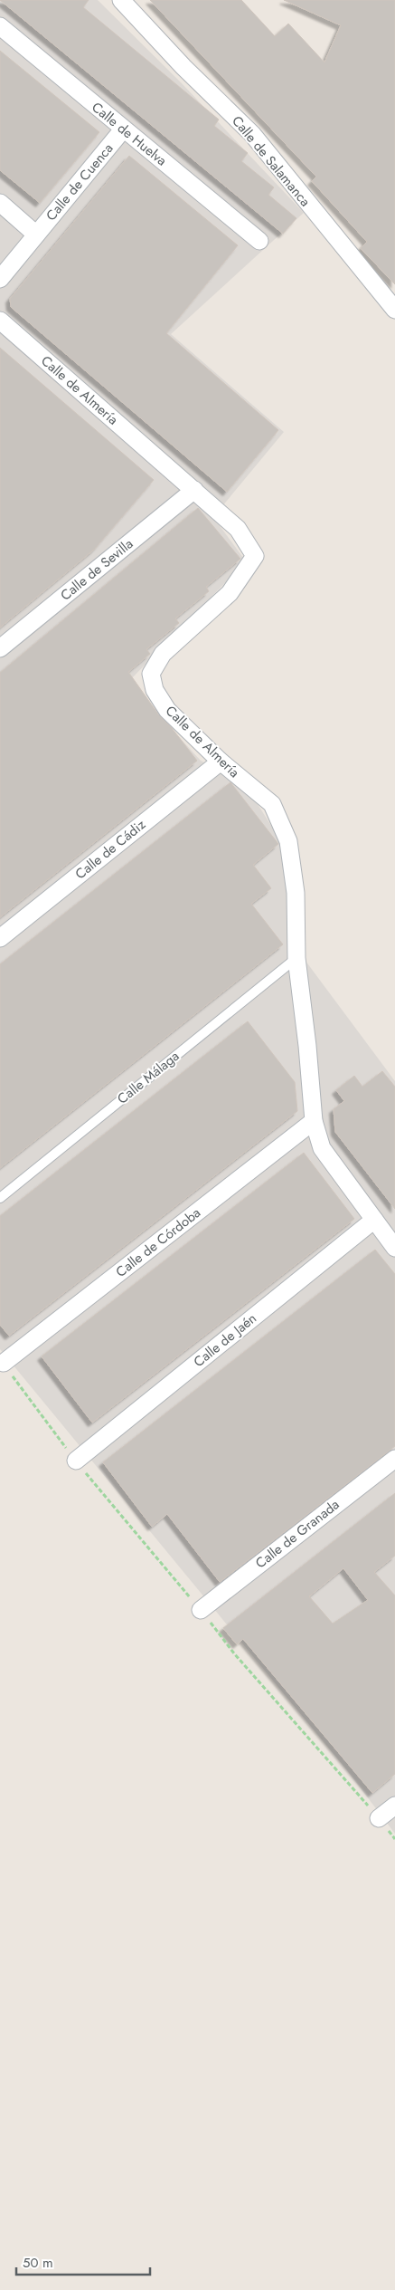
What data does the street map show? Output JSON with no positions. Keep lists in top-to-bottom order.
{
  "streets": {
    "street": [
      "Calle de Huelva",
      "Calle de Salamanca",
      "Calle de Cuenca",
      "Calle de Almería",
      "Calle de Sevilla",
      "Calle de Cádiz",
      "Calle de Córdoba",
      "Calle de Jaén",
      "Calle de Granada"
    ],
    "lane": ["Calle Málaga"]
  },
  "crossings": [
    ["Calle de Huelva", "Calle de Cuenca"],
    ["Calle de Almería", "Calle de Sevilla"],
    ["Calle de Almería", "Calle de Cádiz"],
    ["Calle de Almería", "Calle Málaga"],
    ["Calle de Almería", "Calle de Córdoba"],
    ["Calle de Almería", "Calle de Jaén"]
  ],
  "scale_bar": "50 m"
}
